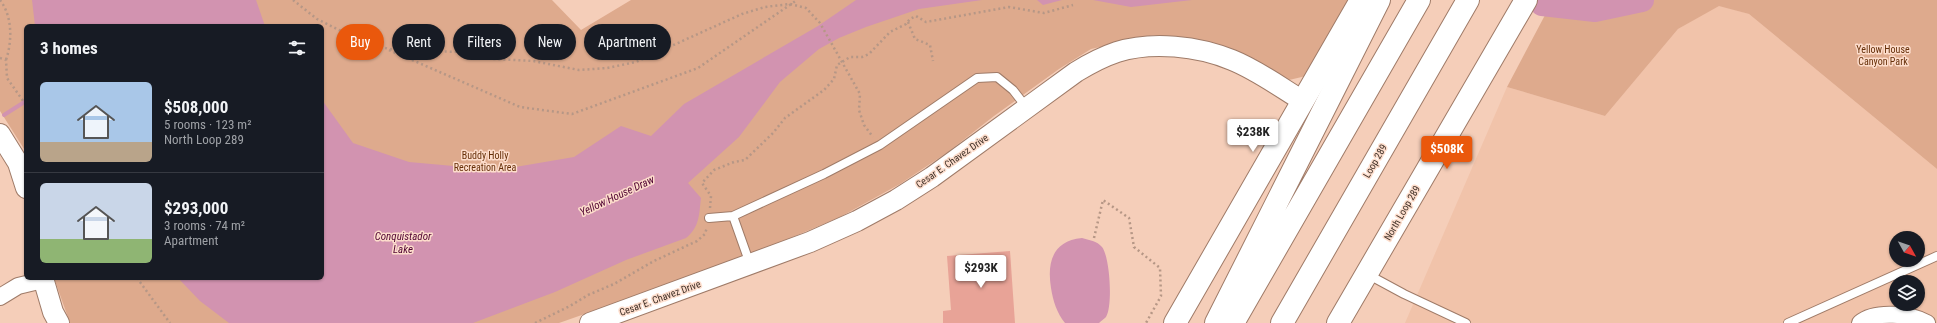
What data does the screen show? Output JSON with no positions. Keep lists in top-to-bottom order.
{
  "streets": {
    "main road": ["Loop 289", "North Loop 289"],
    "street": ["Cesar E. Chavez Drive"]
  },
  "water": ["Yellow House Draw", "Conquistador Lake"],
  "parks": ["Yellow House Canyon Park", "Buddy Holly Recreation Area"],
  "north": "bottom right",
  "page": {
    "chip": [
      "Buy",
      "Rent",
      "Filters",
      "New",
      "Apartment"
    ],
    "heading": "3 homes",
    "list": [
      {
        "name": "$508,000",
        "note": "5 rooms · 123 m² · North Loop 289"
      },
      {
        "name": "$293,000",
        "note": "3 rooms · 74 m² · Apartment"
      }
    ],
    "price": ["$238K", "$508K", "$293K"]
  }
}
